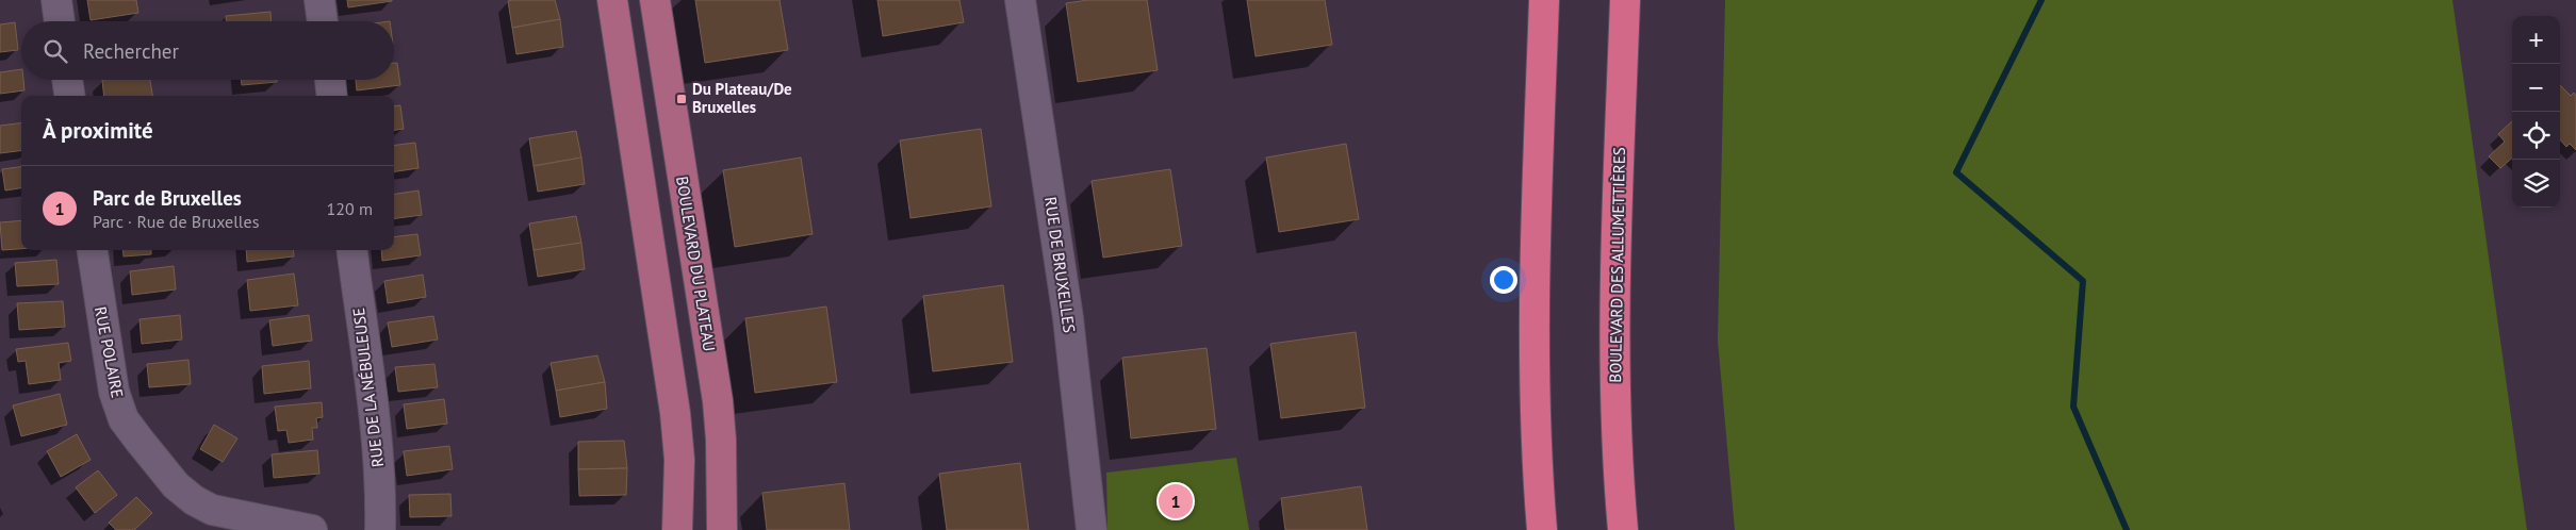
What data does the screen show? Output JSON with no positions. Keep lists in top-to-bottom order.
{
  "streets": {
    "highway": ["BOULEVARD DES ALLUMETTIÈRES"],
    "main road": ["BOULEVARD DU PLATEAU"],
    "street": ["RUE DE BRUXELLES", "RUE POLAIRE", "RUE DE LA NÉBULEUSE"]
  },
  "places": {
    "transit": ["Du Plateau/De Bruxelles"]
  },
  "page": {
    "map_buttons": ["+", "−"],
    "search": "Rechercher",
    "heading": "À proximité",
    "list": [
      {
        "mark": "1",
        "name": "Parc de Bruxelles",
        "note": "Parc · Rue de Bruxelles",
        "value": "120 m"
      }
    ],
    "pins": "1"
  }
}
